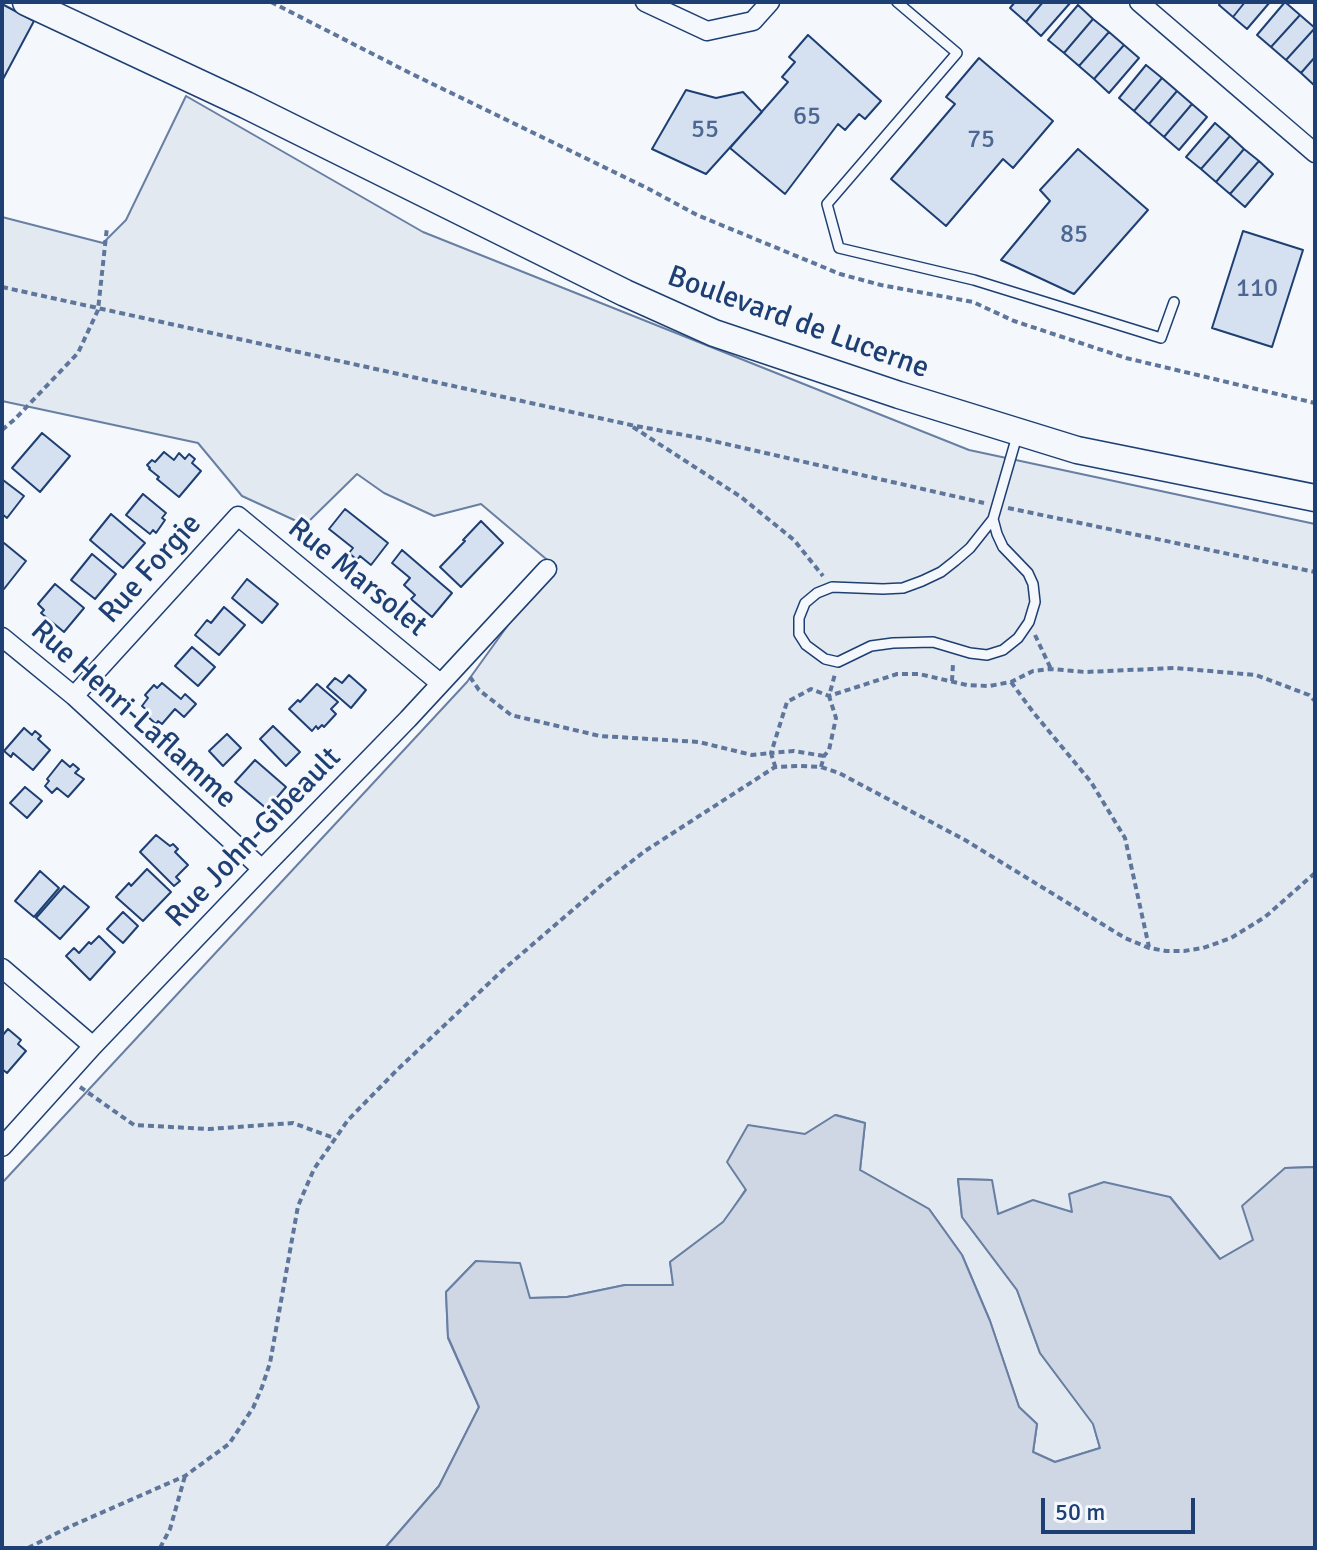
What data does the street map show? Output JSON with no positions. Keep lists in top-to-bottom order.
{
  "streets": {
    "main road": ["Boulevard de Lucerne"],
    "street": [
      "Rue Forgie",
      "Rue Marsolet",
      "Rue Henri-Laflamme",
      "Rue John-Gibeault"
    ]
  },
  "crossings": [
    ["Rue Forgie", "Rue Marsolet"],
    ["Rue Forgie", "Rue Henri-Laflamme"],
    ["Rue Marsolet", "Rue John-Gibeault"],
    ["Rue Henri-Laflamme", "Rue John-Gibeault"]
  ],
  "house_numbers": [
    "65",
    "55",
    "75",
    "85",
    "110"
  ],
  "scale_bar": "50 m"
}
